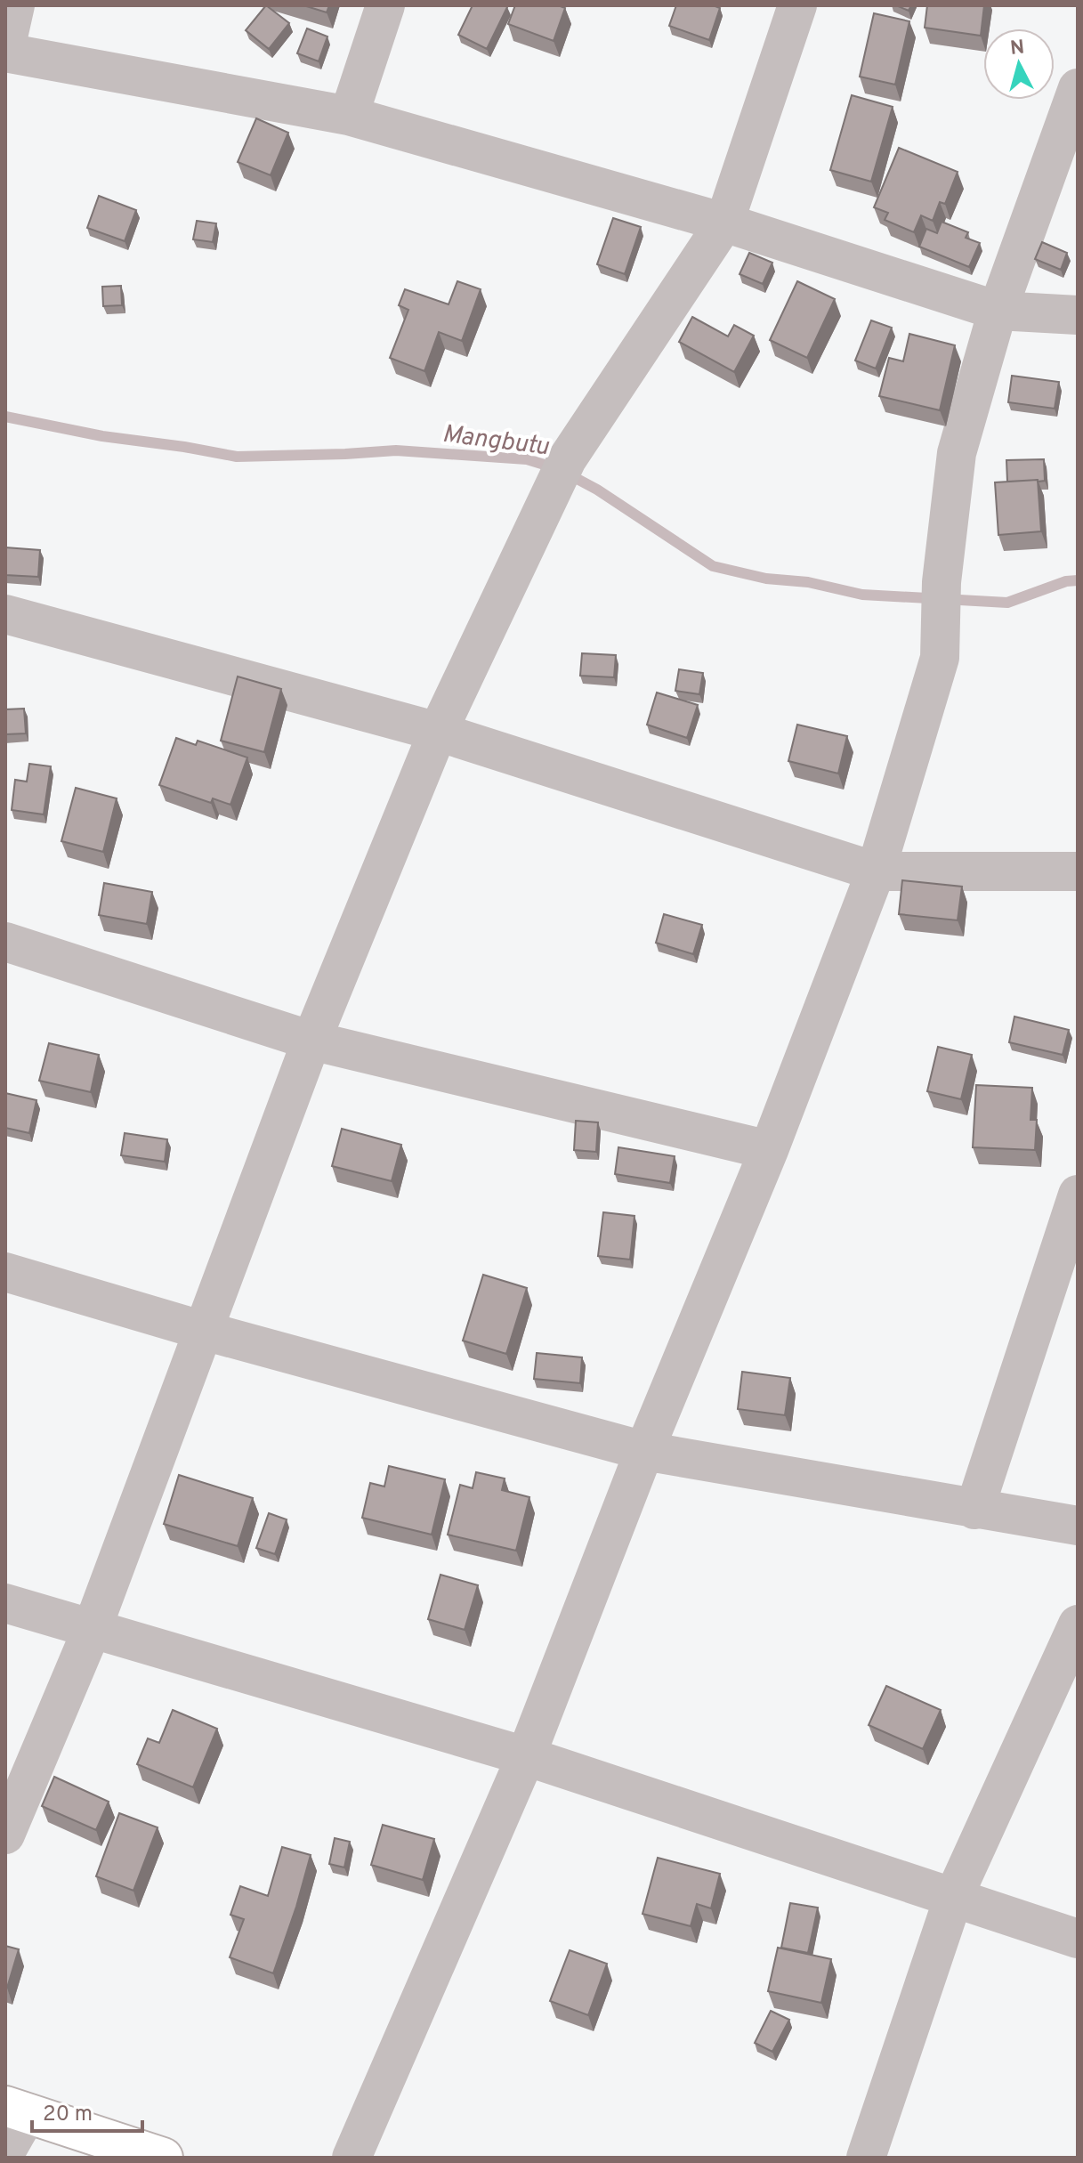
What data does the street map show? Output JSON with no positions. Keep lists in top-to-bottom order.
{
  "water": ["Mangbutu"],
  "scale_bar": "20 m",
  "north": "top"
}
